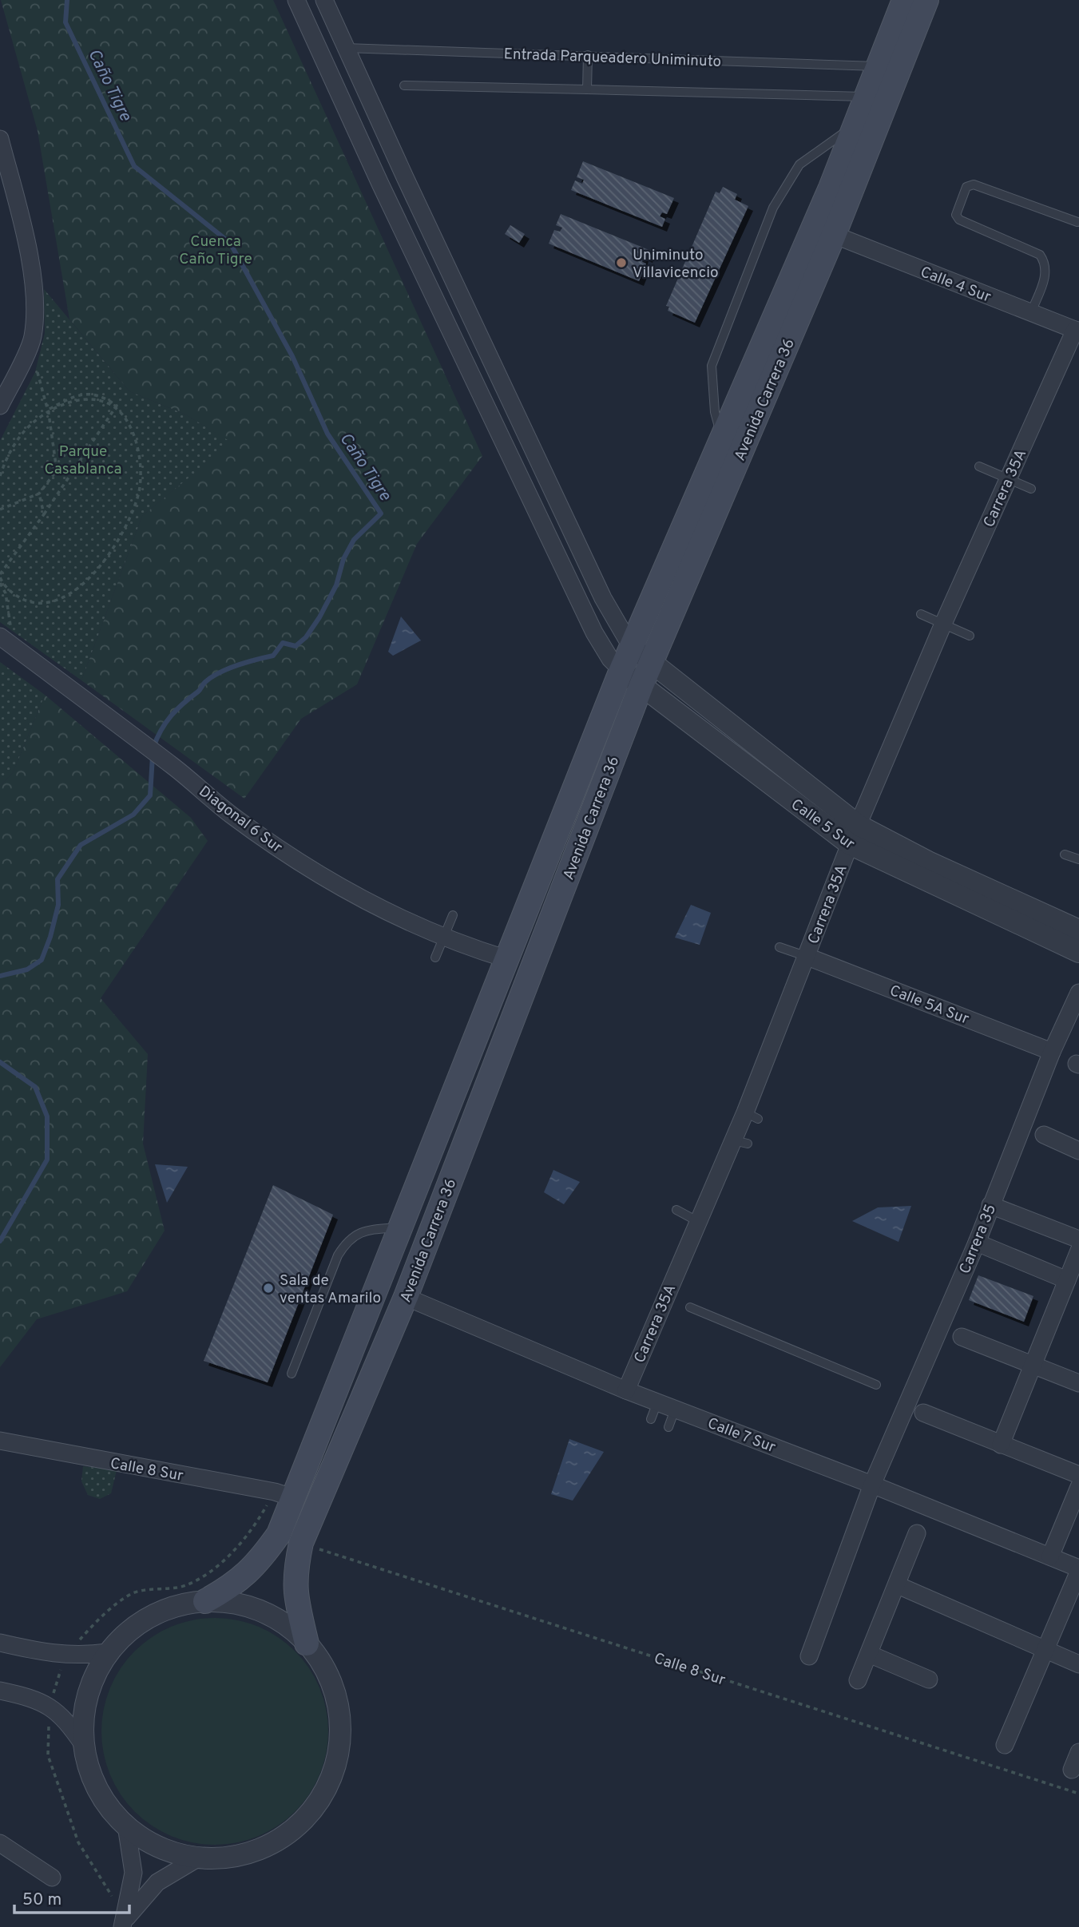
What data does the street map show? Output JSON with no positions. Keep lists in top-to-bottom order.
{
  "streets": {
    "main road": ["Avenida Carrera 36"],
    "street": [
      "Calle 4 Sur",
      "Carrera 35A",
      "Diagonal 6 Sur",
      "Calle 5 Sur",
      "Calle 5A Sur",
      "Carrera 35",
      "Calle 7 Sur",
      "Calle 8 Sur"
    ],
    "lane": ["Entrada Parqueadero Uniminuto"]
  },
  "crossings": [
    ["Entrada Parqueadero Uniminuto", "Avenida Carrera 36"],
    ["Calle 4 Sur", "Avenida Carrera 36"],
    ["Calle 4 Sur", "Carrera 35A"],
    ["Avenida Carrera 36", "Diagonal 6 Sur"],
    ["Avenida Carrera 36", "Calle 5 Sur"],
    ["Avenida Carrera 36", "Calle 7 Sur"],
    ["Avenida Carrera 36", "Calle 8 Sur"],
    ["Carrera 35A", "Calle 5 Sur"],
    ["Carrera 35A", "Calle 5A Sur"],
    ["Carrera 35A", "Calle 7 Sur"],
    ["Calle 5A Sur", "Carrera 35"],
    ["Carrera 35", "Calle 7 Sur"]
  ],
  "water": ["Caño Tigre"],
  "parks": ["Cuenca Caño Tigre", "Parque Casablanca"],
  "places": ["Uniminuto Villavicencio", "Sala de ventas Amarilo"],
  "scale_bar": "50 m"
}
